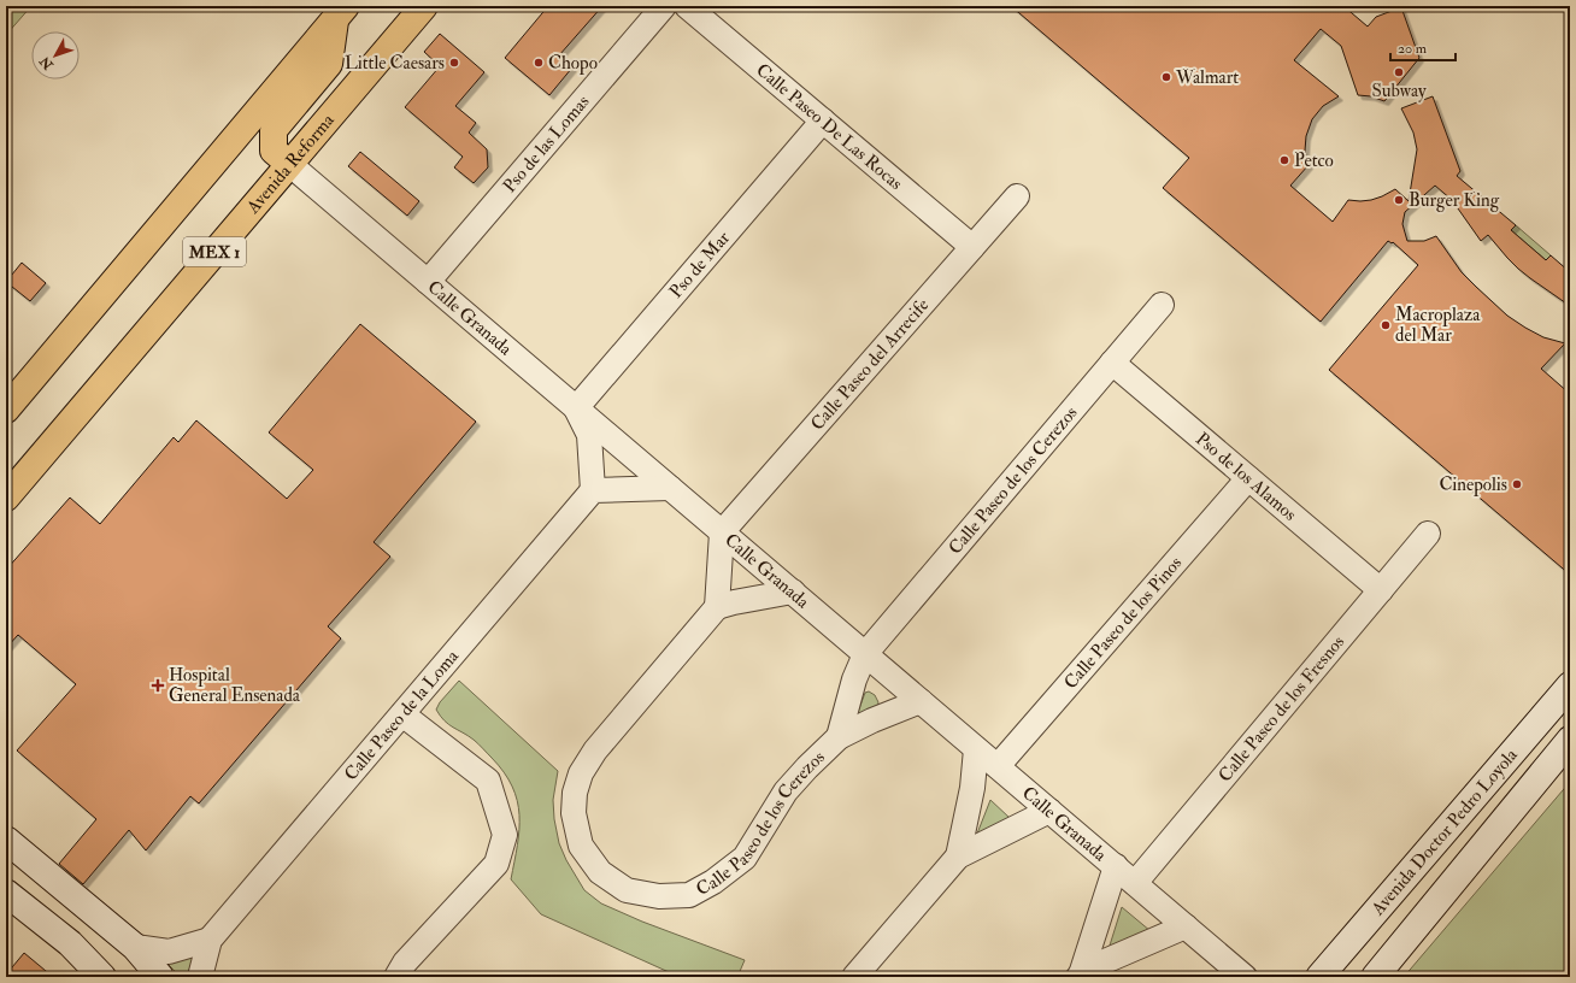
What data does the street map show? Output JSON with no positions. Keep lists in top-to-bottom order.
{
  "streets": {
    "highway": ["Avenida Reforma", "MEX 1"],
    "main road": ["Avenida Doctor Pedro Loyola"],
    "street": [
      "Calle Paseo De Las Rocas",
      "Pso de las Lomas",
      "Pso de Mar",
      "Calle Granada",
      "Calle Paseo del Arrecife",
      "Pso de los Alamos",
      "Calle Paseo de los Cerezos",
      "Calle Paseo de los Pinos",
      "Calle Paseo de los Fresnos",
      "Calle Paseo de la Loma"
    ]
  },
  "crossings": [
    ["Calle Paseo De Las Rocas", "Pso de Mar"],
    ["Calle Paseo De Las Rocas", "Calle Paseo del Arrecife"],
    ["Pso de las Lomas", "Calle Granada"],
    ["Avenida Reforma", "Calle Granada"],
    ["Pso de Mar", "Calle Granada"],
    ["Calle Granada", "Calle Paseo del Arrecife"],
    ["Calle Granada", "Calle Paseo de los Cerezos"],
    ["Calle Granada", "Calle Paseo de los Pinos"],
    ["Calle Granada", "Calle Paseo de los Fresnos"],
    ["Pso de los Alamos", "Calle Paseo de los Cerezos"],
    ["Pso de los Alamos", "Calle Paseo de los Pinos"],
    ["Pso de los Alamos", "Calle Paseo de los Fresnos"]
  ],
  "places": {
    "other": [
      "Little Caesars",
      "Chopo",
      "Subway",
      "Walmart",
      "Petco",
      "Burger King",
      "Macroplaza del Mar",
      "Cinepolis"
    ],
    "health": ["Hospital General Ensenada"]
  },
  "scale_bar": "20 m",
  "north": "bottom left"
}
